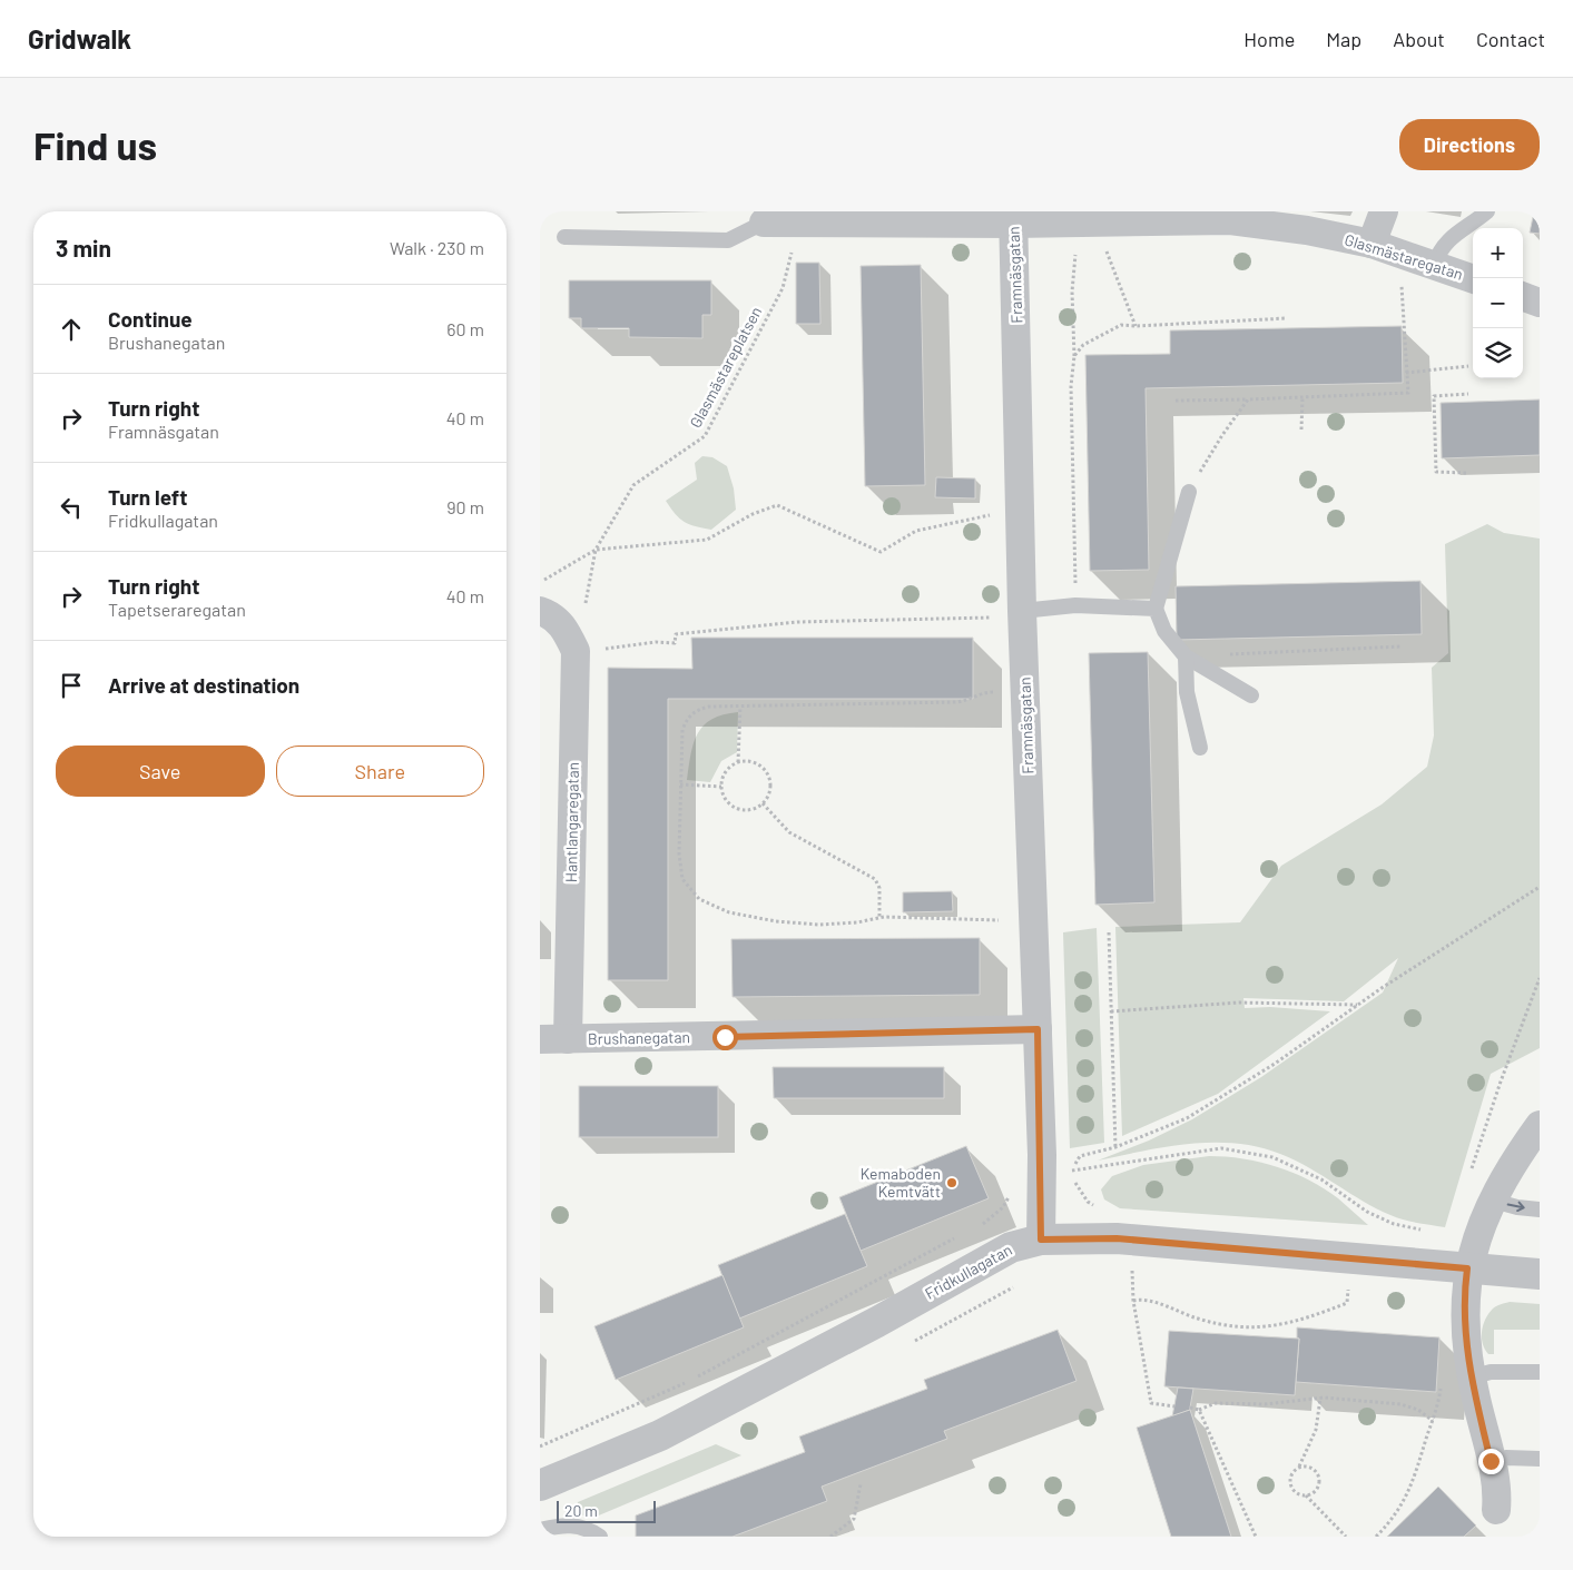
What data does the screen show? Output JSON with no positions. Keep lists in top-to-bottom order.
{
  "streets": {
    "street": [
      "Glasmästaregatan",
      "Framnäsgatan",
      "Hantlangaregatan",
      "Brushanegatan",
      "Fridkullagatan"
    ],
    "path": ["Glasmästareplatsen"]
  },
  "crossings": [
    ["Glasmästaregatan", "Framnäsgatan"],
    ["Glasmästaregatan", "Glasmästareplatsen"],
    ["Framnäsgatan", "Brushanegatan"],
    ["Framnäsgatan", "Fridkullagatan"],
    ["Glasmästareplatsen", "Hantlangaregatan"],
    ["Hantlangaregatan", "Brushanegatan"]
  ],
  "places": ["Kemaboden Kemtvätt"],
  "scale_bar": "20 m",
  "page": {
    "header": "Gridwalk",
    "nav": [
      "Home",
      "Map",
      "About",
      "Contact"
    ],
    "buttons": [
      "Directions",
      ["Save", "Share"]
    ],
    "title": "Find us",
    "heading": ["3 min", "Walk · 230 m"],
    "map_buttons": ["+", "−"],
    "list": [
      ["Continue", "Brushanegatan", "60 m"],
      ["Turn right", "Framnäsgatan", "40 m"],
      ["Turn left", "Fridkullagatan", "90 m"],
      ["Turn right", "Tapetseraregatan", "40 m"],
      "Arrive at destination"
    ],
    "scale": "20 m"
  }
}
